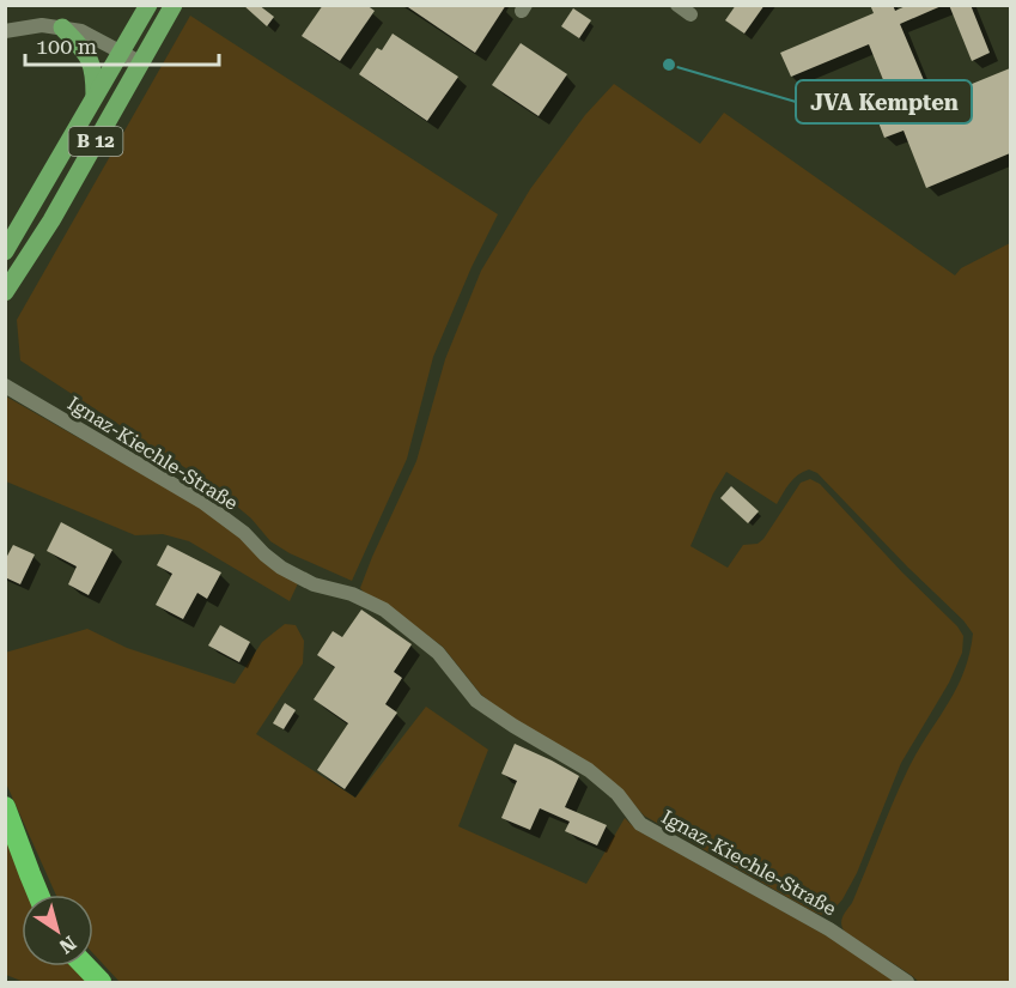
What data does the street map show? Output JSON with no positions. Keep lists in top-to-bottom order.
{
  "streets": {
    "main road": ["B 12"],
    "street": ["Ignaz-Kiechle-Straße"]
  },
  "places": ["JVA Kempten"],
  "scale_bar": "100 m",
  "north": "bottom right"
}
